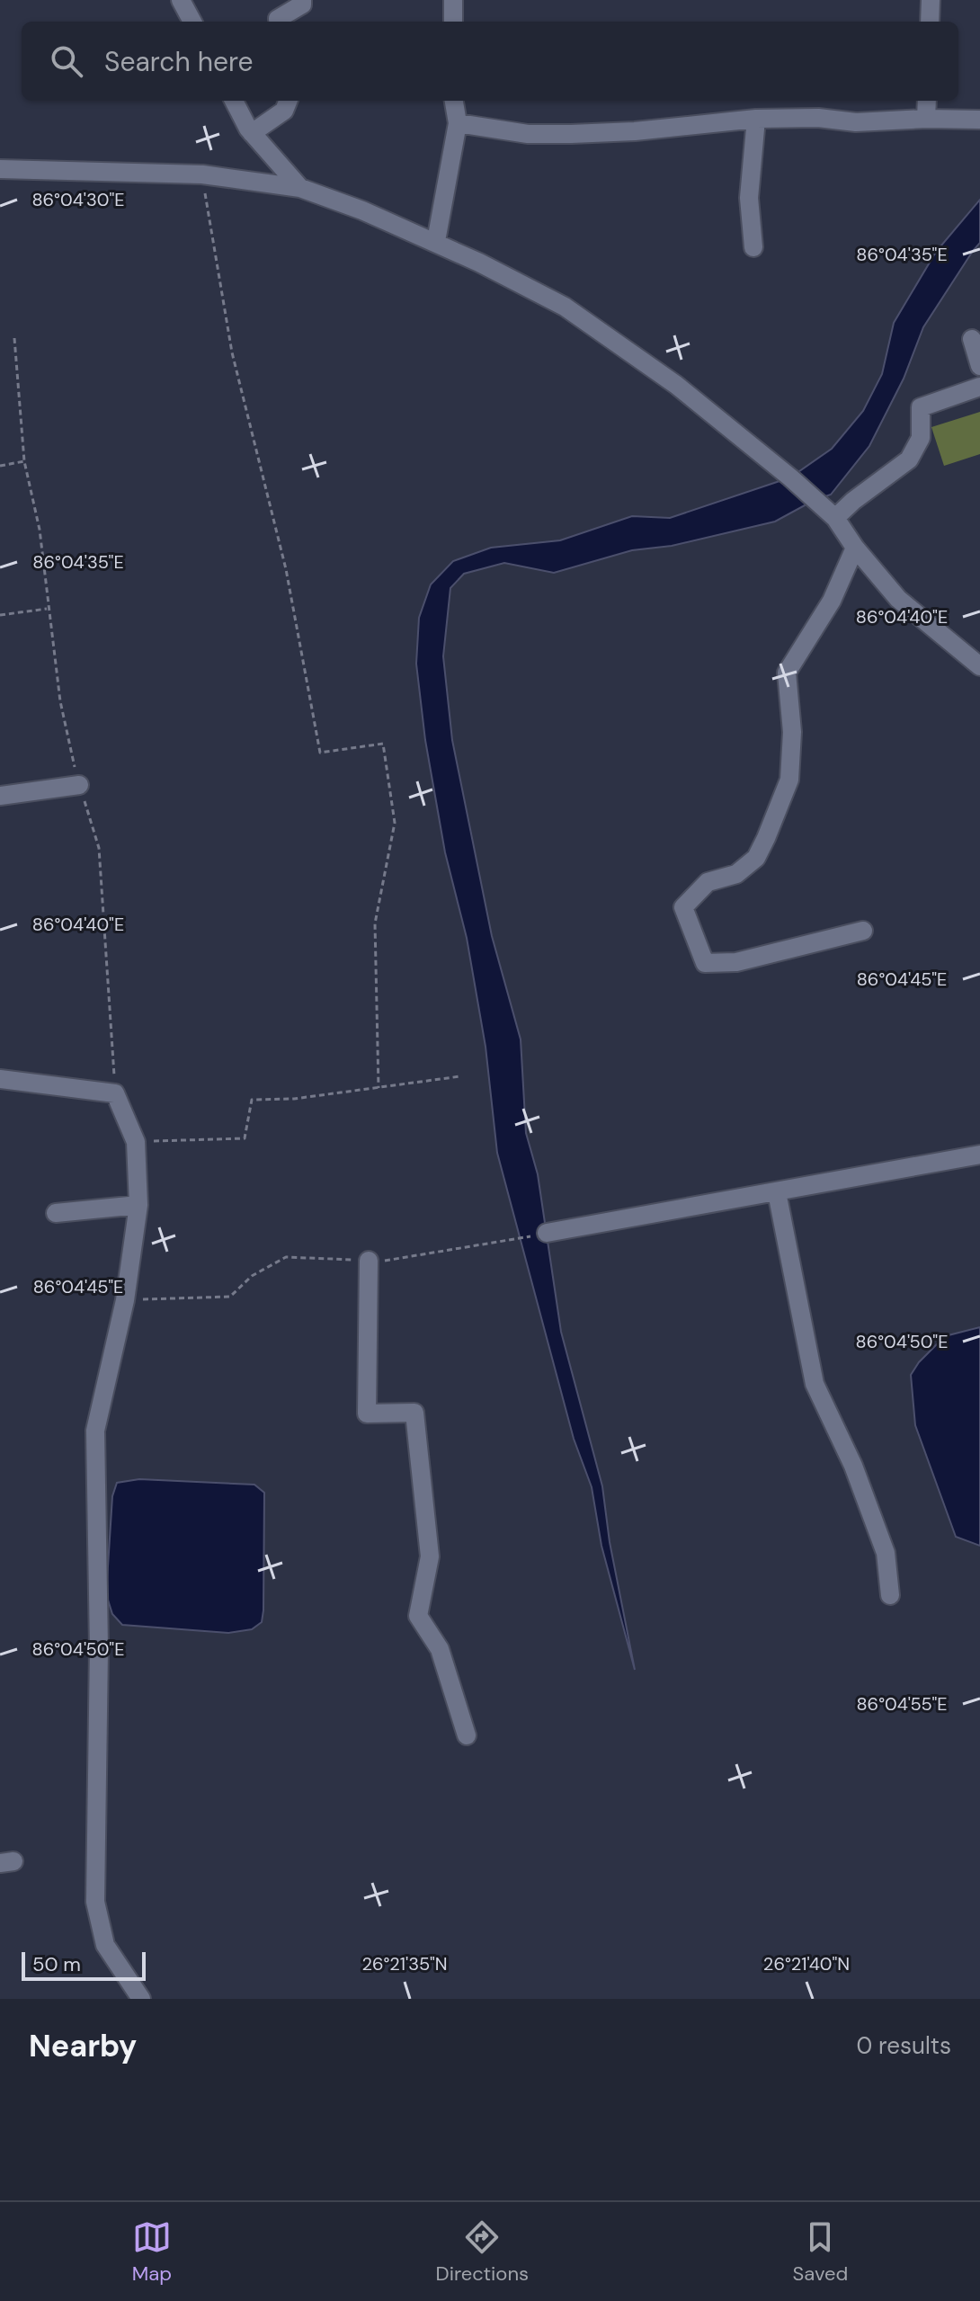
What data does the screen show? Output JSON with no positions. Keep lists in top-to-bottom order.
{
  "scale_bar": "50 m",
  "page": {
    "search": "Search here",
    "scale": "50 m",
    "heading": ["Nearby", "0 results"],
    "nav": ["Map", "Directions", "Saved"]
  },
  "coordinates": [
    "86°04'30\"E",
    "86°04'35\"E",
    "86°04'40\"E",
    "86°04'45\"E",
    "86°04'50\"E",
    "86°04'55\"E",
    "26°21'35\"N",
    "26°21'40\"N"
  ]
}
